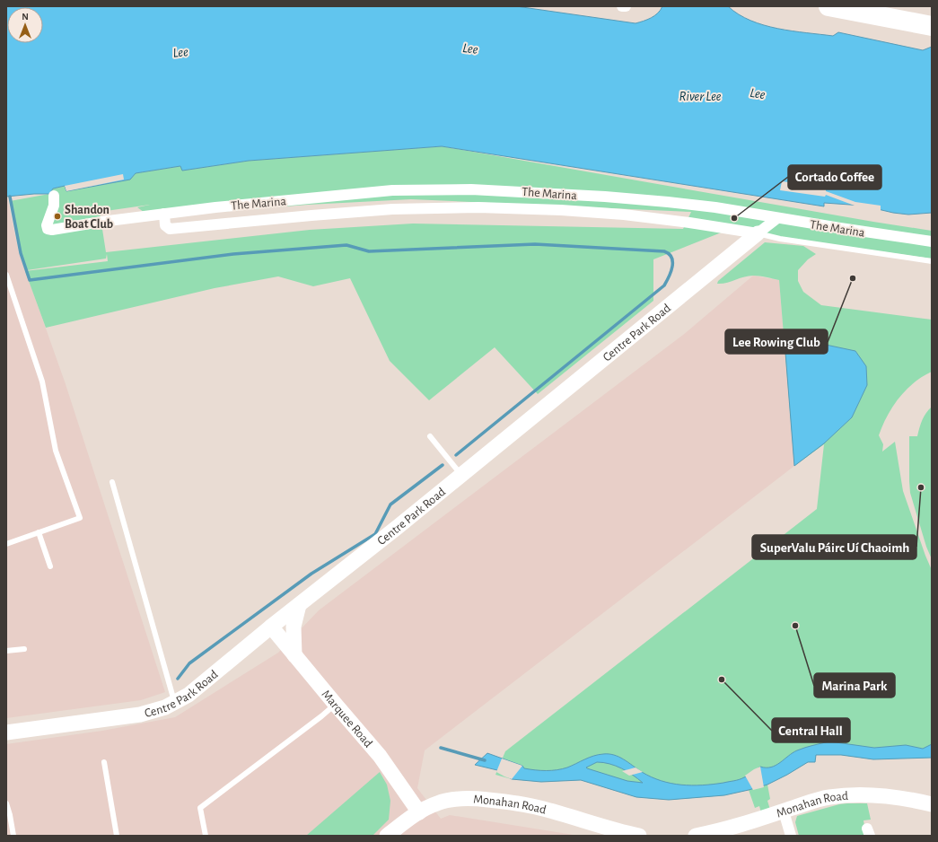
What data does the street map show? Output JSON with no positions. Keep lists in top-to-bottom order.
{
  "streets": {
    "street": [
      "The Marina",
      "Centre Park Road",
      "Marquee Road",
      "Monahan Road"
    ]
  },
  "crossings": [
    ["The Marina", "Centre Park Road"],
    ["Centre Park Road", "Marquee Road"],
    ["Marquee Road", "Monahan Road"]
  ],
  "water": ["Lee", "River Lee"],
  "places": [
    "Shandon Boat Club",
    "Cortado Coffee",
    "Lee Rowing Club",
    "SuperValu Páirc Uí Chaoimh",
    "Marina Park",
    "Central Hall"
  ],
  "north": "top"
}
